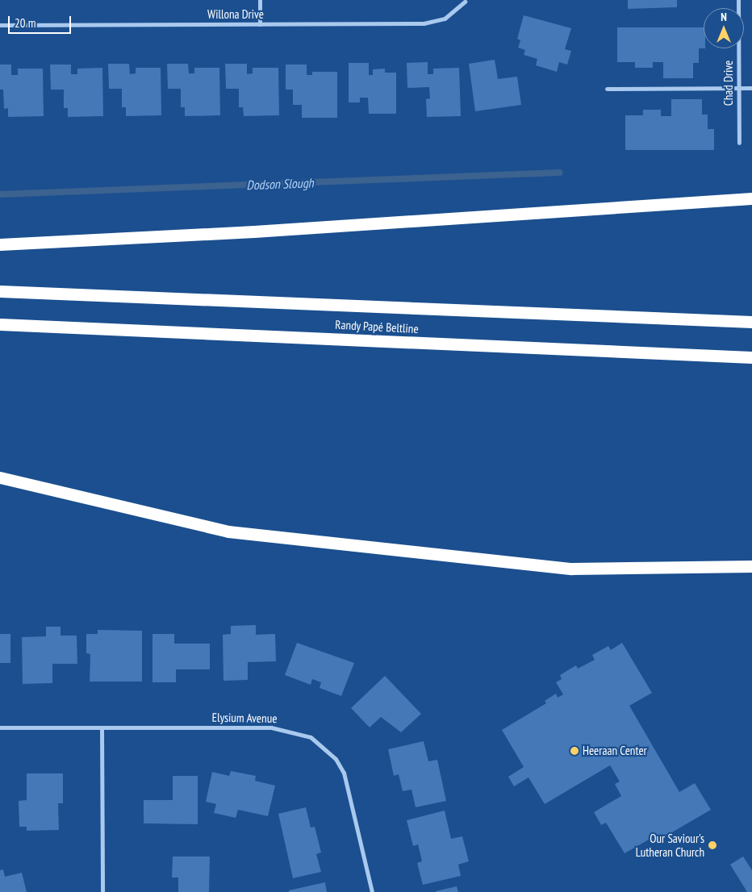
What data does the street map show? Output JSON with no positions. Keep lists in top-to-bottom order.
{
  "streets": {
    "highway": ["Randy Papé Beltline"],
    "street": ["Willona Drive", "Chad Drive", "Elysium Avenue"]
  },
  "water": ["Dodson Slough"],
  "places": ["Heeraan Center", "Our Saviour's Lutheran Church"],
  "scale_bar": "20 m",
  "north": "top"
}
